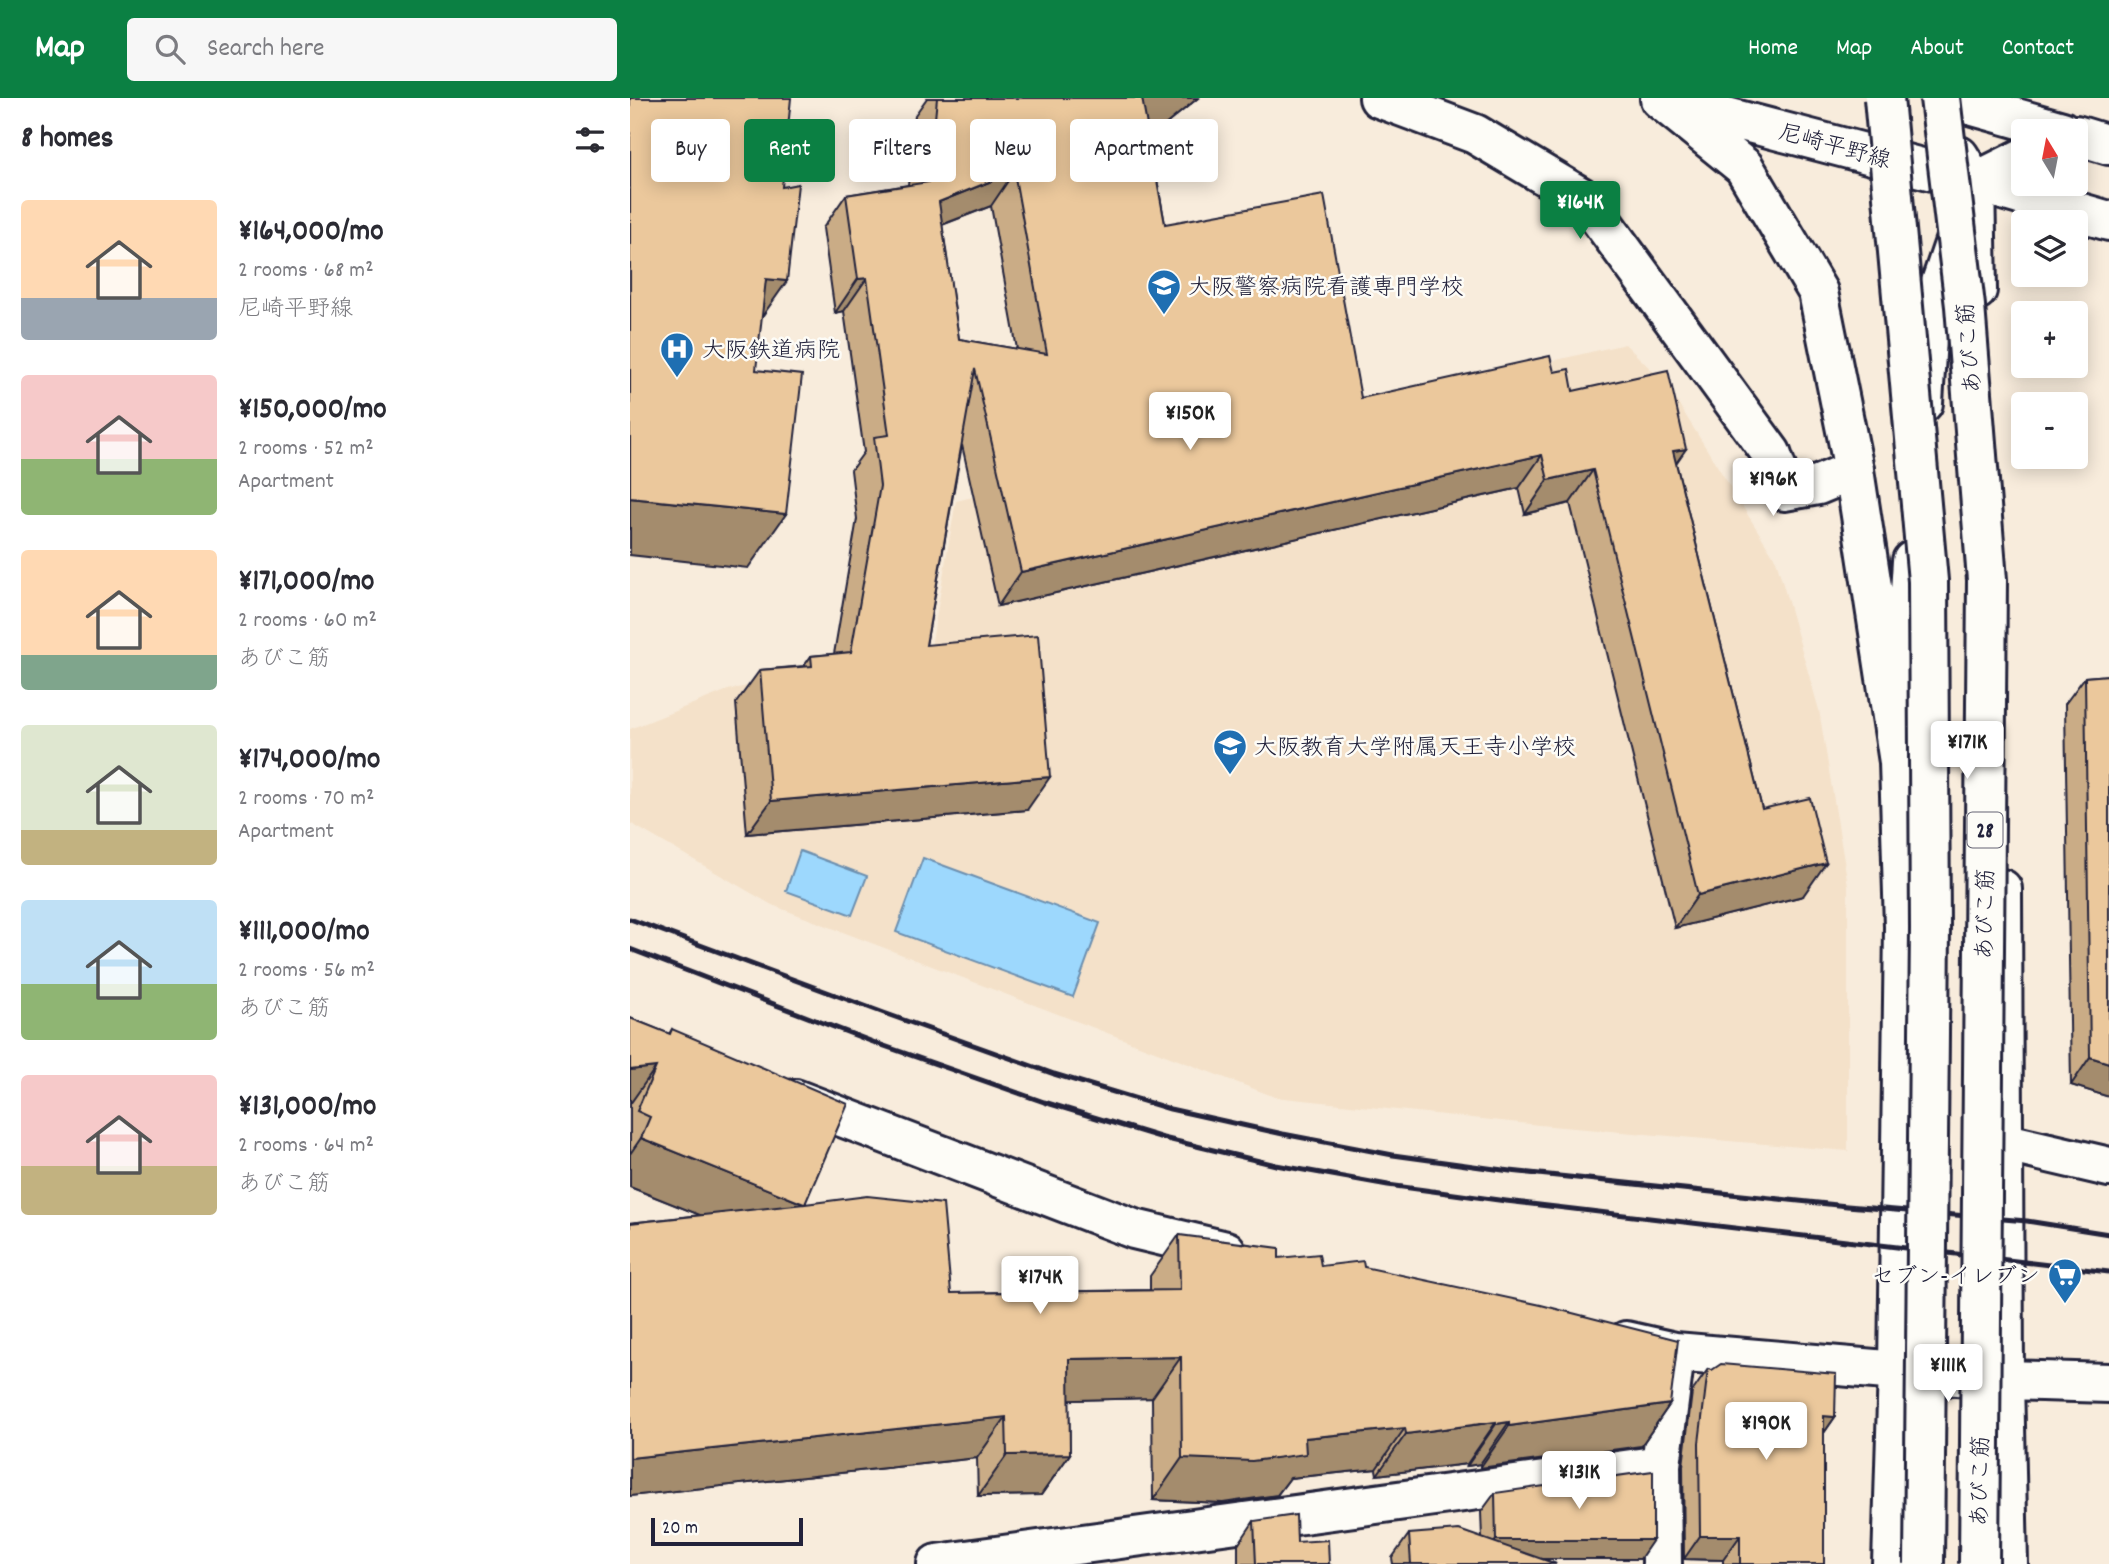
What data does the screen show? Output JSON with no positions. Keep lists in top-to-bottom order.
{
  "streets": {
    "main road": ["尼崎平野線", "あびこ筋", "28"]
  },
  "places": {
    "school or university": ["大阪警察病院看護専門学校", "大阪教育大学附属天王寺小学校"],
    "hospital": ["大阪鉄道病院"],
    "supermarket": ["セブン-イレブン"]
  },
  "scale_bar": "20 m",
  "north": "top",
  "page": {
    "header": "Map",
    "search": "Search here",
    "nav": [
      "Home",
      "Map",
      "About",
      "Contact"
    ],
    "heading": "8 homes",
    "map_buttons": ["+", "−"],
    "chip": [
      "Buy",
      "Rent",
      "Filters",
      "New",
      "Apartment"
    ],
    "price": [
      "¥164K",
      "¥150K",
      "¥196K",
      "¥171K",
      "¥174K",
      "¥111K",
      "¥190K",
      "¥131K"
    ],
    "list": [
      {
        "name": "¥164,000/mo",
        "note": "2 rooms · 68 m² · 尼崎平野線"
      },
      {
        "name": "¥150,000/mo",
        "note": "2 rooms · 52 m² · Apartment"
      },
      {
        "name": "¥171,000/mo",
        "note": "2 rooms · 60 m² · あびこ筋"
      },
      {
        "name": "¥174,000/mo",
        "note": "2 rooms · 70 m² · Apartment"
      },
      {
        "name": "¥111,000/mo",
        "note": "2 rooms · 56 m² · あびこ筋"
      },
      {
        "name": "¥131,000/mo",
        "note": "2 rooms · 64 m² · あびこ筋"
      }
    ],
    "scale": "20 m"
  }
}
